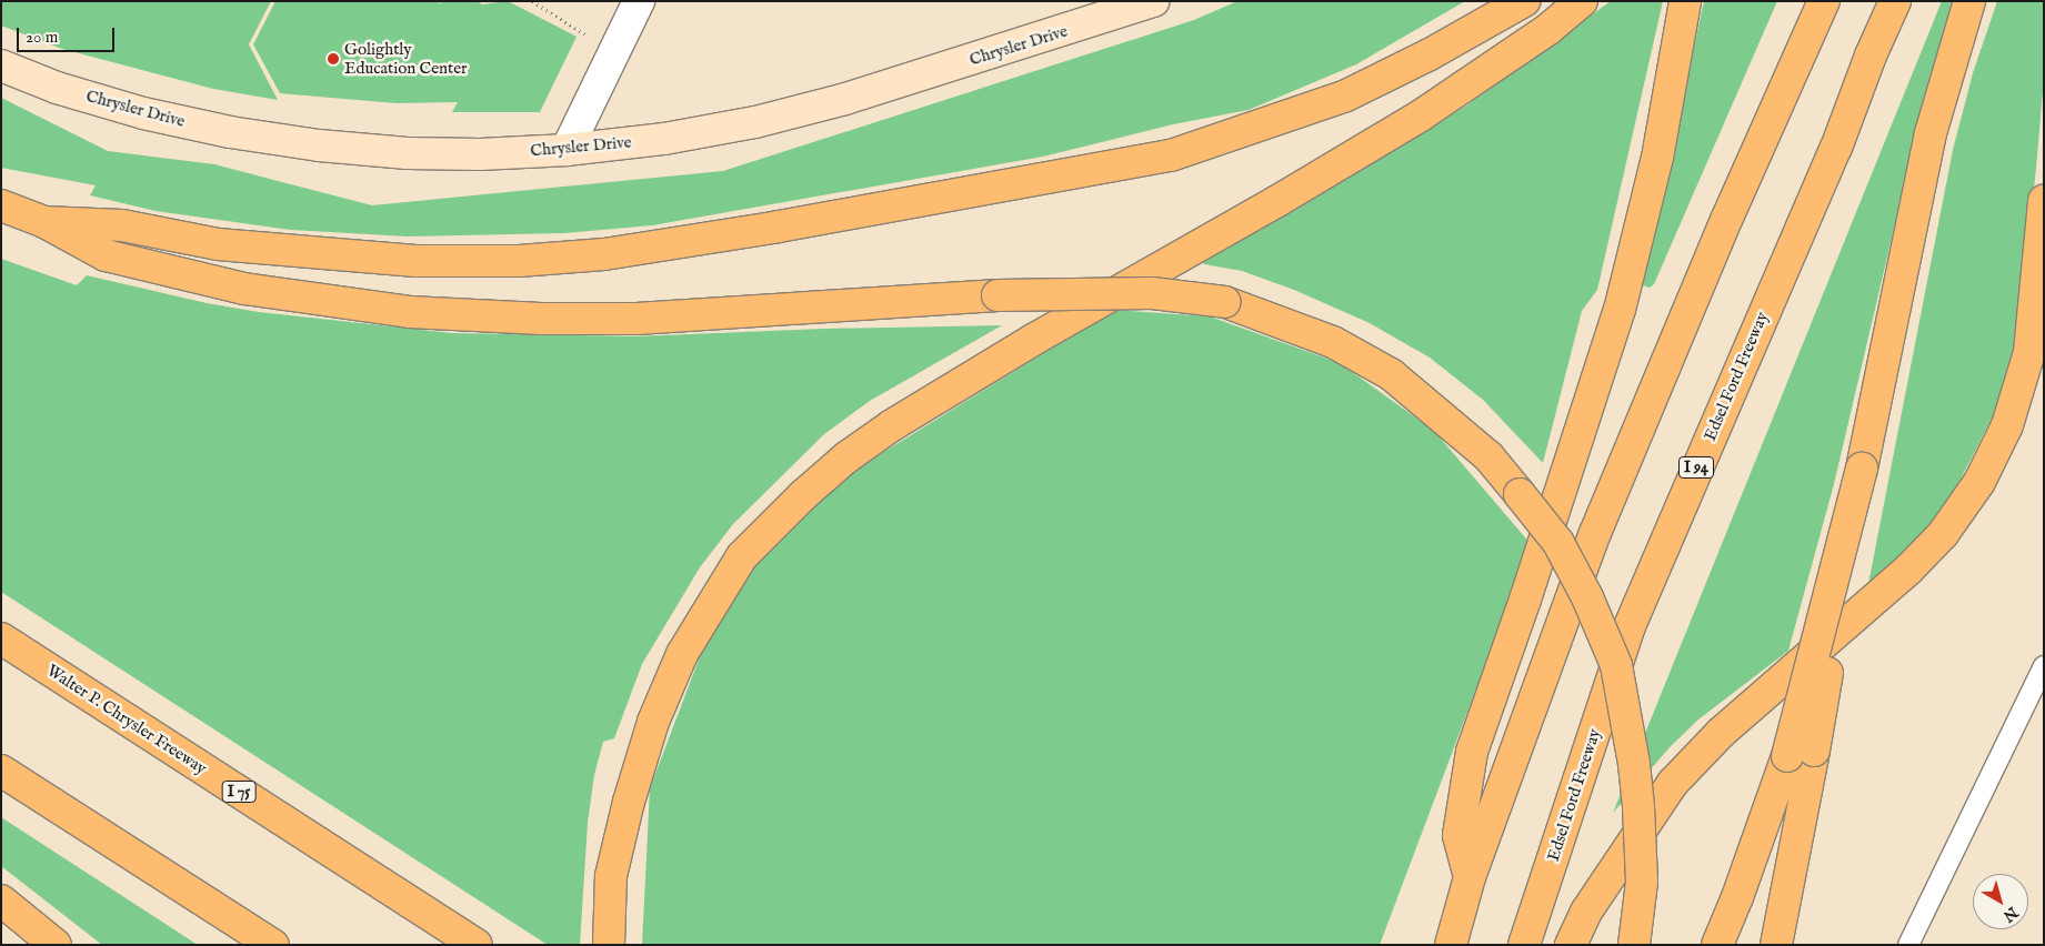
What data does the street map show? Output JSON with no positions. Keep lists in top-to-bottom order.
{
  "streets": {
    "highway": [
      "Edsel Ford Freeway",
      "I 94",
      "Walter P. Chrysler Freeway",
      "I 75"
    ],
    "street": ["Chrysler Drive"]
  },
  "places": ["Golightly Education Center"],
  "scale_bar": "20 m",
  "north": "bottom right"
}
